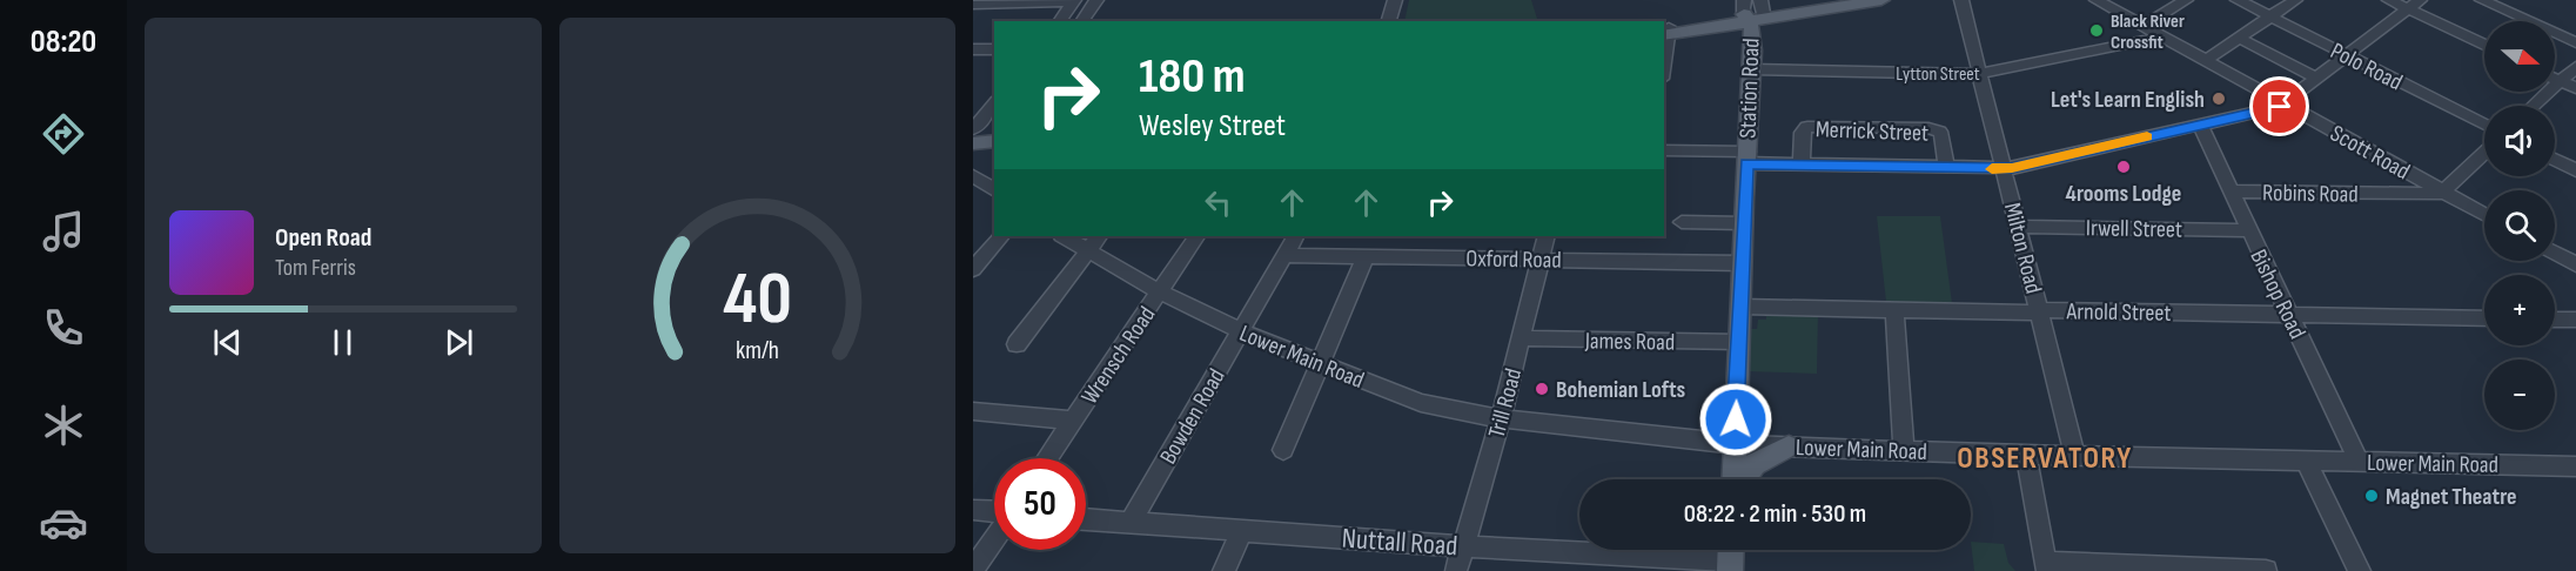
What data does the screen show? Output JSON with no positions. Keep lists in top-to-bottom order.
{
  "streets": {
    "main road": ["Station Road"],
    "street": [
      "Polo Road",
      "Lytton Street",
      "Merrick Street",
      "Scott Road",
      "Robins Road",
      "Irwell Street",
      "Milton Road",
      "Oxford Road",
      "Bishop Road",
      "Arnold Street",
      "James Road",
      "Wrensch Road",
      "Lower Main Road",
      "Trill Road",
      "Bowden Road",
      "Nuttall Road"
    ]
  },
  "crossings": [
    ["Lytton Street", "Station Road"],
    ["Lytton Street", "Scott Road"],
    ["Lytton Street", "Milton Road"],
    ["Station Road", "Oxford Road"],
    ["Station Road", "Arnold Street"],
    ["Station Road", "James Road"],
    ["Station Road", "Lower Main Road"],
    ["Scott Road", "Robins Road"],
    ["Robins Road", "Bishop Road"],
    ["Irwell Street", "Milton Road"],
    ["Irwell Street", "Bishop Road"],
    ["Milton Road", "Arnold Street"],
    ["Milton Road", "Lower Main Road"],
    ["Oxford Road", "Trill Road"],
    ["Oxford Road", "Bowden Road"],
    ["Bishop Road", "Arnold Street"],
    ["Bishop Road", "Lower Main Road"],
    ["James Road", "Trill Road"],
    ["Wrensch Road", "Lower Main Road"],
    ["Lower Main Road", "Trill Road"],
    ["Lower Main Road", "Bowden Road"],
    ["Trill Road", "Nuttall Road"],
    ["Bowden Road", "Nuttall Road"]
  ],
  "districts": ["OBSERVATORY"],
  "places": [
    "Black River Crossfit",
    "Let's Learn English",
    "4rooms Lodge",
    "Bohemian Lofts",
    "Magnet Theatre"
  ],
  "north": "right",
  "page": {
    "tabs": "08:20",
    "map_buttons": ["+", "−"],
    "turn": ["180 m", "Wesley Street"],
    "song": ["Open Road", "Tom Ferris"],
    "limit": "50",
    "trip": "08:22 · 2 min · 530 m",
    "gauge": ["40", "km/h"]
  }
}
